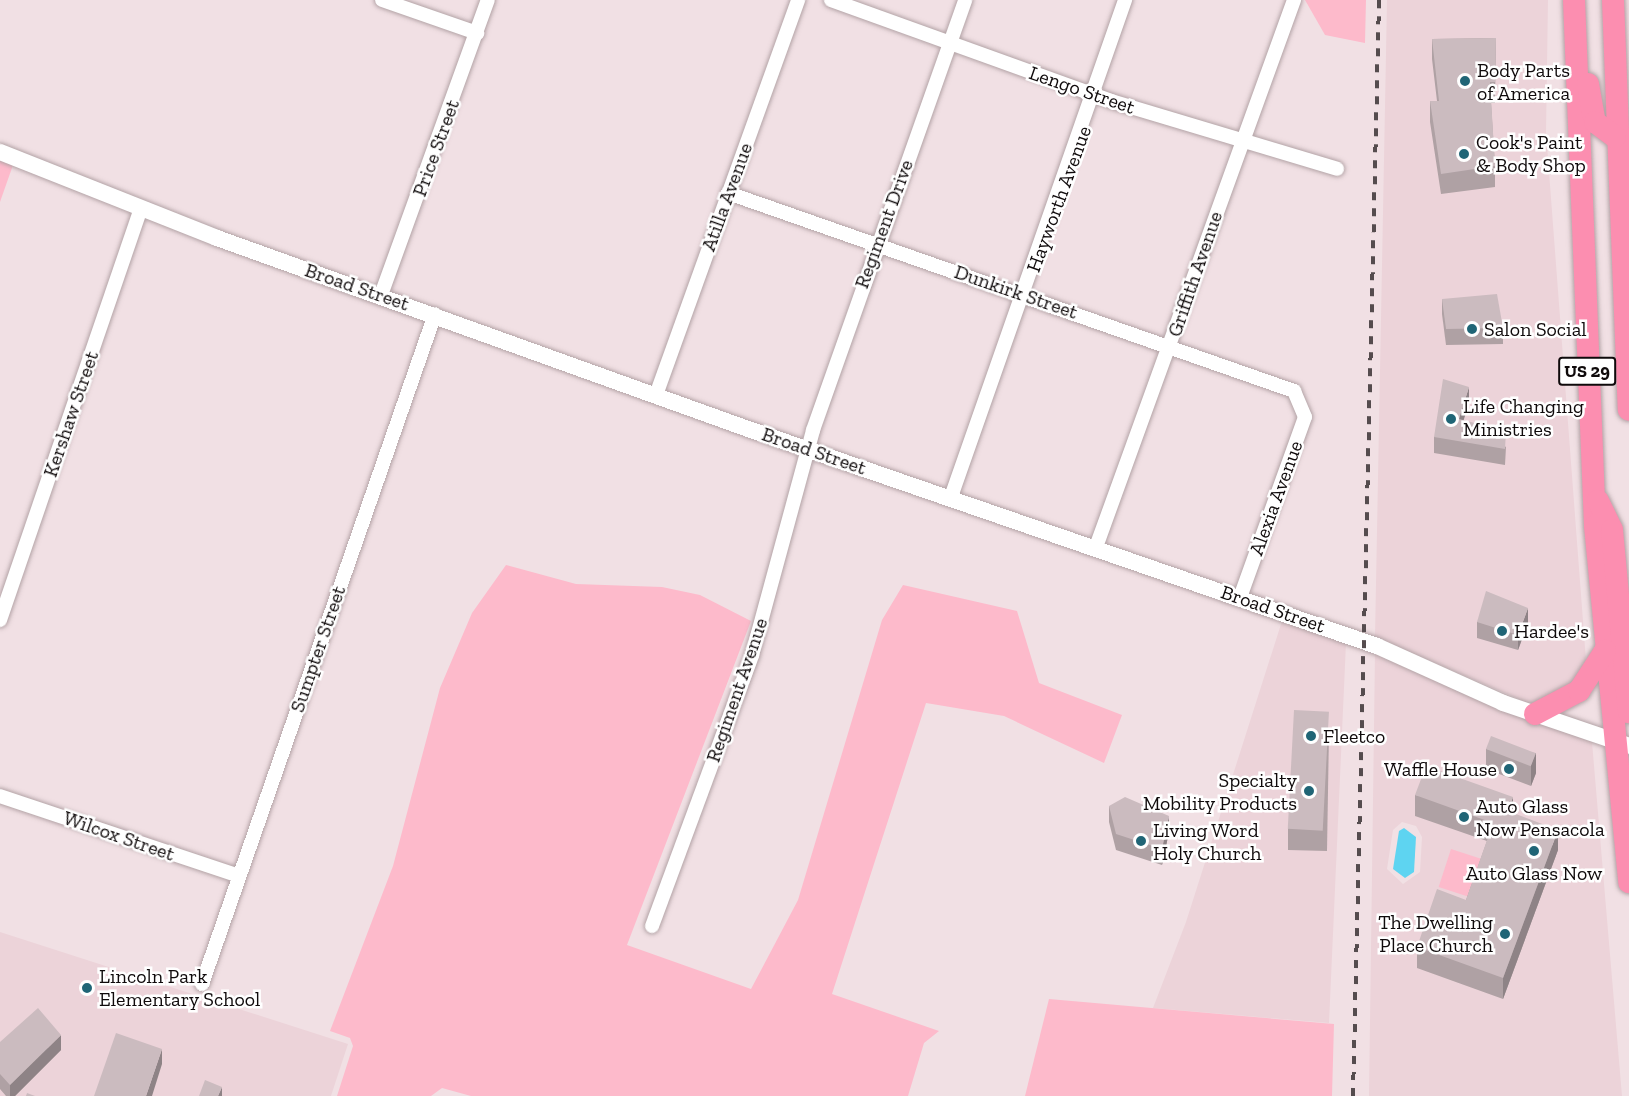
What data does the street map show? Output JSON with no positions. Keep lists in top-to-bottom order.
{
  "streets": {
    "highway": ["US 29"],
    "street": [
      "Lengo Street",
      "Price Street",
      "Atilla Avenue",
      "Hayworth Avenue",
      "Regiment Drive",
      "Griffith Avenue",
      "Broad Street",
      "Dunkirk Street",
      "Kershaw Street",
      "Alexia Avenue",
      "Sumpter Street",
      "Regiment Avenue",
      "Wilcox Street"
    ]
  },
  "crossings": [
    ["Lengo Street", "Hayworth Avenue"],
    ["Lengo Street", "Regiment Drive"],
    ["Lengo Street", "Griffith Avenue"],
    ["Price Street", "Broad Street"],
    ["Atilla Avenue", "Broad Street"],
    ["Atilla Avenue", "Dunkirk Street"],
    ["Hayworth Avenue", "Broad Street"],
    ["Hayworth Avenue", "Dunkirk Street"],
    ["Regiment Drive", "Broad Street"],
    ["Regiment Drive", "Dunkirk Street"],
    ["Regiment Drive", "Regiment Avenue"],
    ["Griffith Avenue", "Broad Street"],
    ["Griffith Avenue", "Dunkirk Street"],
    ["Broad Street", "US 29"],
    ["Broad Street", "Kershaw Street"],
    ["Broad Street", "Alexia Avenue"],
    ["Broad Street", "Sumpter Street"],
    ["Broad Street", "Regiment Avenue"],
    ["Dunkirk Street", "Alexia Avenue"],
    ["Sumpter Street", "Wilcox Street"]
  ],
  "places": [
    "Body Parts of America",
    "Cook's Paint & Body Shop",
    "Salon Social",
    "Life Changing Ministries",
    "Hardee's",
    "Fleetco",
    "Waffle House",
    "Specialty Mobility Products",
    "Auto Glass Now Pensacola",
    "Living Word Holy Church",
    "Auto Glass Now",
    "The Dwelling Place Church",
    "Lincoln Park Elementary School"
  ]
}
